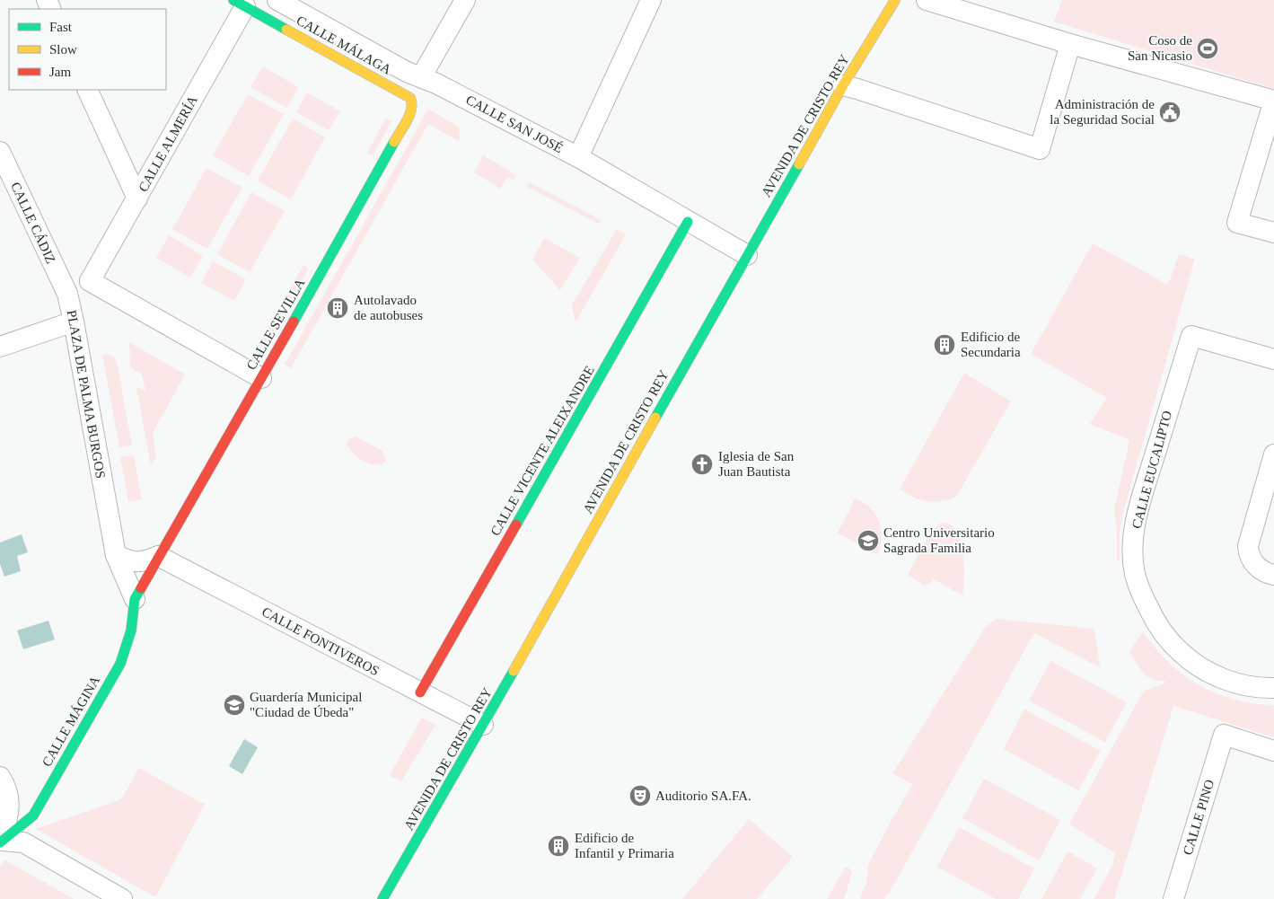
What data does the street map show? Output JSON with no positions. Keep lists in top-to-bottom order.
{
  "streets": {
    "street": [
      "CALLE MÁLAGA",
      "CALLE SAN JOSÉ",
      "AVENIDA DE CRISTO REY",
      "CALLE ALMERÍA",
      "CALLE CÁDIZ",
      "CALLE SEVILLA",
      "PLAZA DE PALMA BURGOS",
      "CALLE VICENTE ALEIXANDRE",
      "CALLE EUCALIPTO",
      "CALLE FONTIVEROS",
      "CALLE MÁGINA",
      "CALLE PINO"
    ]
  },
  "crossings": [
    ["CALLE MÁLAGA", "CALLE ALMERÍA"],
    ["CALLE MÁLAGA", "CALLE SEVILLA"],
    ["CALLE SAN JOSÉ", "AVENIDA DE CRISTO REY"],
    ["CALLE SAN JOSÉ", "CALLE VICENTE ALEIXANDRE"],
    ["AVENIDA DE CRISTO REY", "CALLE FONTIVEROS"],
    ["CALLE ALMERÍA", "PLAZA DE PALMA BURGOS"],
    ["CALLE CÁDIZ", "PLAZA DE PALMA BURGOS"],
    ["CALLE SEVILLA", "CALLE FONTIVEROS"],
    ["PLAZA DE PALMA BURGOS", "CALLE MÁGINA"],
    ["CALLE VICENTE ALEIXANDRE", "CALLE FONTIVEROS"]
  ],
  "places": {
    "sports": ["Coso de San Nicasio"],
    "public building": ["Administración de la Seguridad Social"],
    "building": ["Autolavado de autobuses", "Edificio de Secundaria", "Edificio de Infantil y Primaria"],
    "church": ["Iglesia de San Juan Bautista"],
    "school or university": ["Centro Universitario Sagrada Familia", "Guardería Municipal \"Ciudad de Úbeda\""],
    "theatre": ["Auditorio SA.FA."]
  },
  "legend": ["Fast", "Slow", "Jam"]
}
